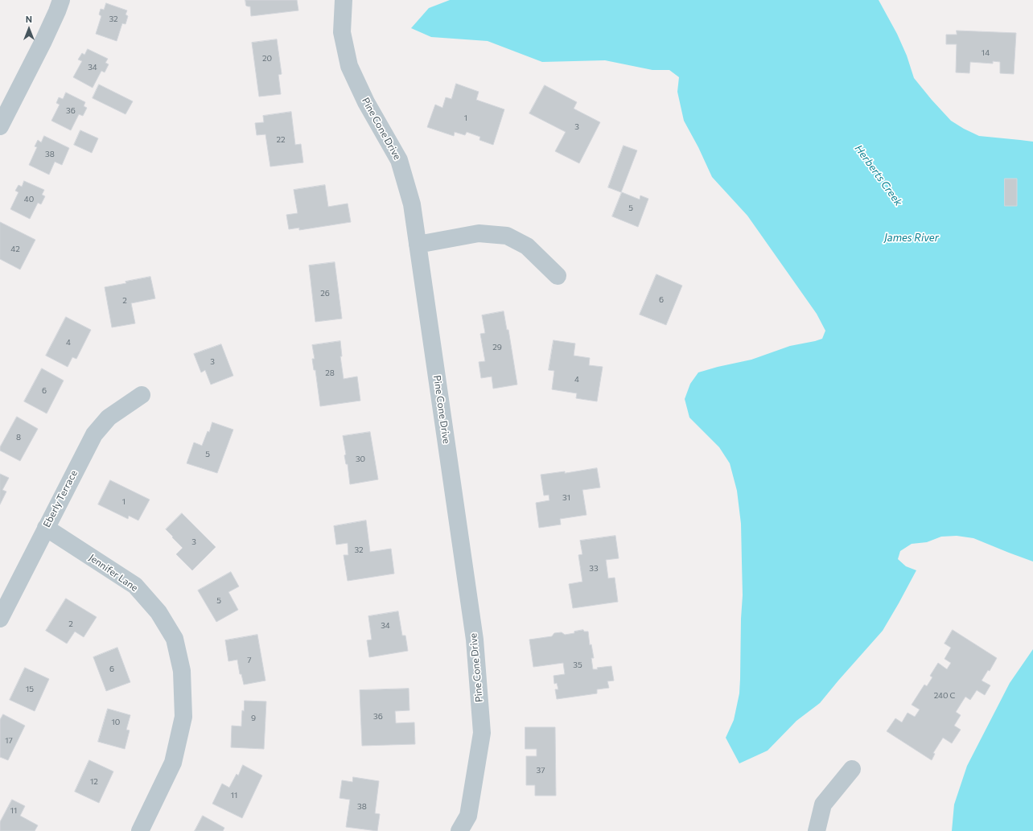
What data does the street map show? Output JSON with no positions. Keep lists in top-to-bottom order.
{
  "streets": {
    "street": ["Pine Cone Drive", "Eberly Terrace", "Jennifer Lane"]
  },
  "crossings": [
    ["Eberly Terrace", "Jennifer Lane"]
  ],
  "water": ["Herberts Creek", "James River"],
  "house_numbers": [
    "32",
    "14",
    "20",
    "34",
    "36",
    "1",
    "3",
    "22",
    "38",
    "40",
    "5",
    "42",
    "26",
    "6",
    "2",
    "4",
    "29",
    "3",
    "28",
    "4",
    "6",
    "8",
    "5",
    "30",
    "31",
    "1",
    "3",
    "32",
    "33",
    "5",
    "2",
    "34",
    "7",
    "35",
    "6",
    "15",
    "240 C",
    "36",
    "9",
    "10",
    "17",
    "37",
    "12",
    "11",
    "38",
    "11"
  ],
  "north": "top"
}
